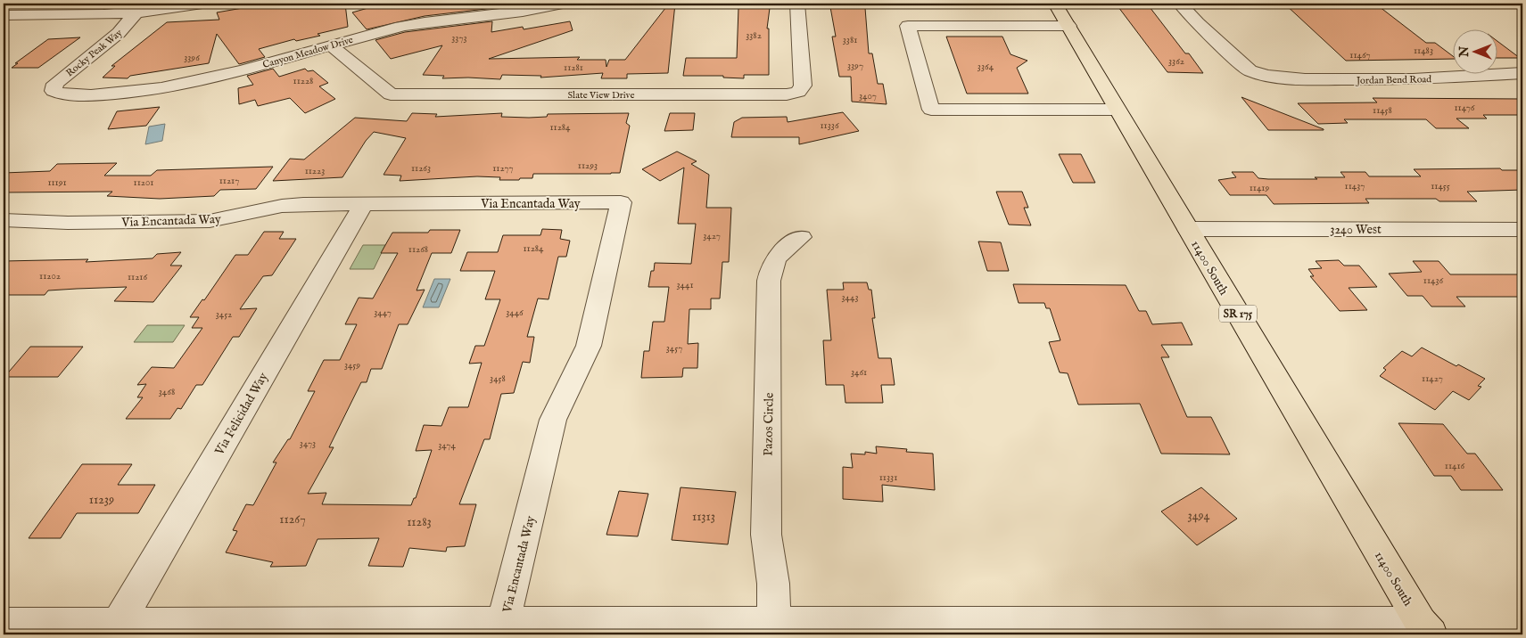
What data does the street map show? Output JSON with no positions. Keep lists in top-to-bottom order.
{
  "streets": {
    "main road": ["11400 South", "SR 175"],
    "street": [
      "Canyon Meadow Drive",
      "Rocky Peak Way",
      "Jordan Bend Road",
      "Slate View Drive",
      "Via Encantada Way",
      "3240 West",
      "Via Felicidad Way",
      "Pazos Circle"
    ]
  },
  "crossings": [
    ["Canyon Meadow Drive", "Rocky Peak Way"],
    ["Canyon Meadow Drive", "Slate View Drive"],
    ["Via Encantada Way", "Via Felicidad Way"],
    ["3240 West", "11400 South"]
  ],
  "house_numbers": [
    "3382",
    "3373",
    "3381",
    "11483",
    "11467",
    "3396",
    "3362",
    "3397",
    "3364",
    "11281",
    "11228",
    "3407",
    "11476",
    "11458",
    "11336",
    "11284",
    "11293",
    "11263",
    "11277",
    "11223",
    "11217",
    "11191",
    "11201",
    "11437",
    "11455",
    "11419",
    "3427",
    "11284",
    "11268",
    "11202",
    "11216",
    "11436",
    "3441",
    "3443",
    "3447",
    "3446",
    "3452",
    "3457",
    "3459",
    "3461",
    "3458",
    "11427",
    "3468",
    "3473",
    "3474",
    "11416",
    "11331",
    "11239",
    "3494",
    "11313",
    "11267",
    "11283"
  ],
  "north": "left"
}
